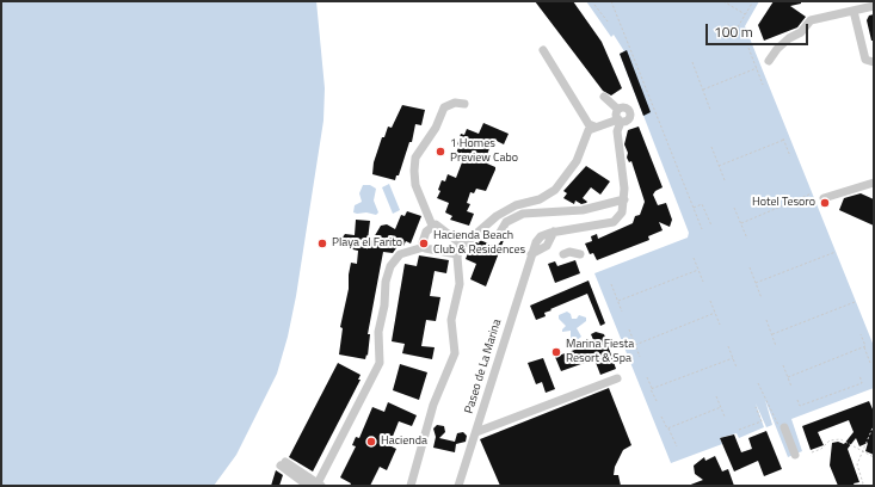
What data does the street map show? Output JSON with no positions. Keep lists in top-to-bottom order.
{
  "streets": {
    "street": ["Paseo de La Marina"]
  },
  "places": [
    "1 Homes Preview Cabo",
    "Hotel Tesoro",
    "Playa el Farito",
    "Hacienda Beach Club & Residences",
    "Marina Fiesta Resort & Spa",
    "Hacienda"
  ],
  "scale_bar": "100 m"
}
